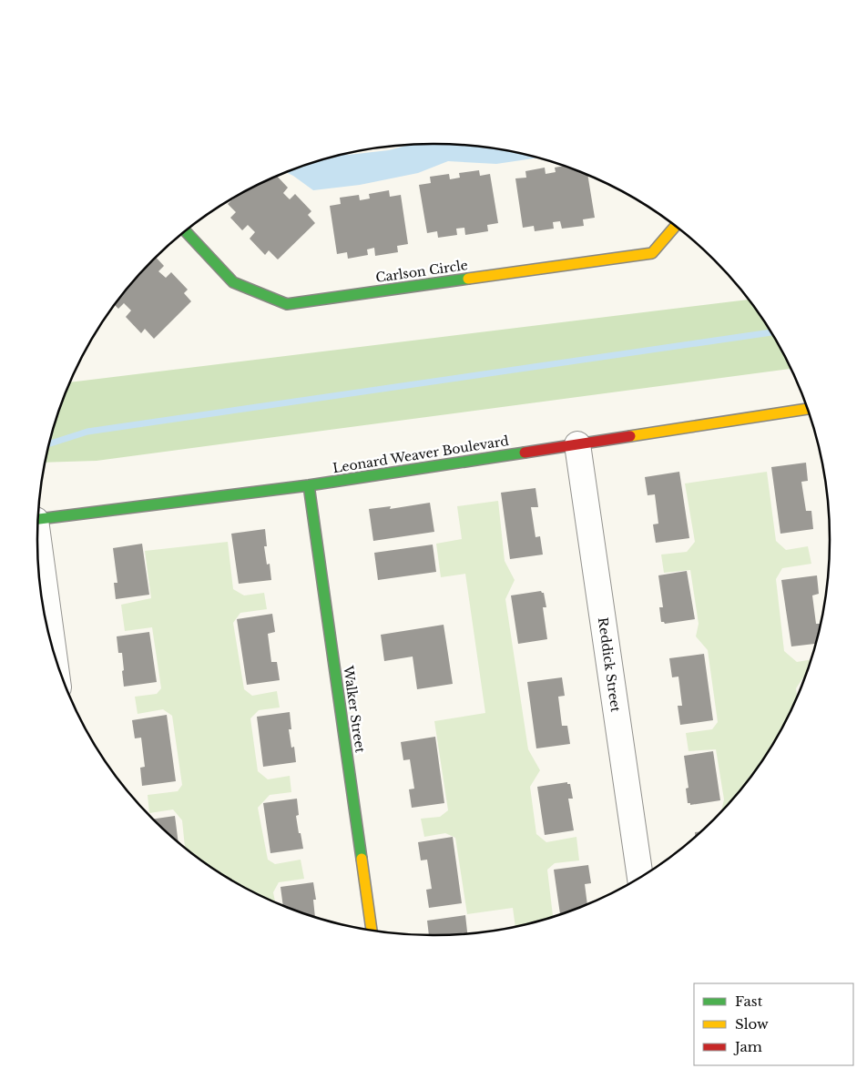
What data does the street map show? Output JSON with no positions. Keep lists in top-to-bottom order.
{
  "streets": {
    "street": [
      "Carlson Circle",
      "Leonard Weaver Boulevard",
      "Reddick Street",
      "Walker Street"
    ]
  },
  "crossings": [
    ["Leonard Weaver Boulevard", "Reddick Street"],
    ["Leonard Weaver Boulevard", "Walker Street"]
  ],
  "legend": ["Fast", "Slow", "Jam"]
}
